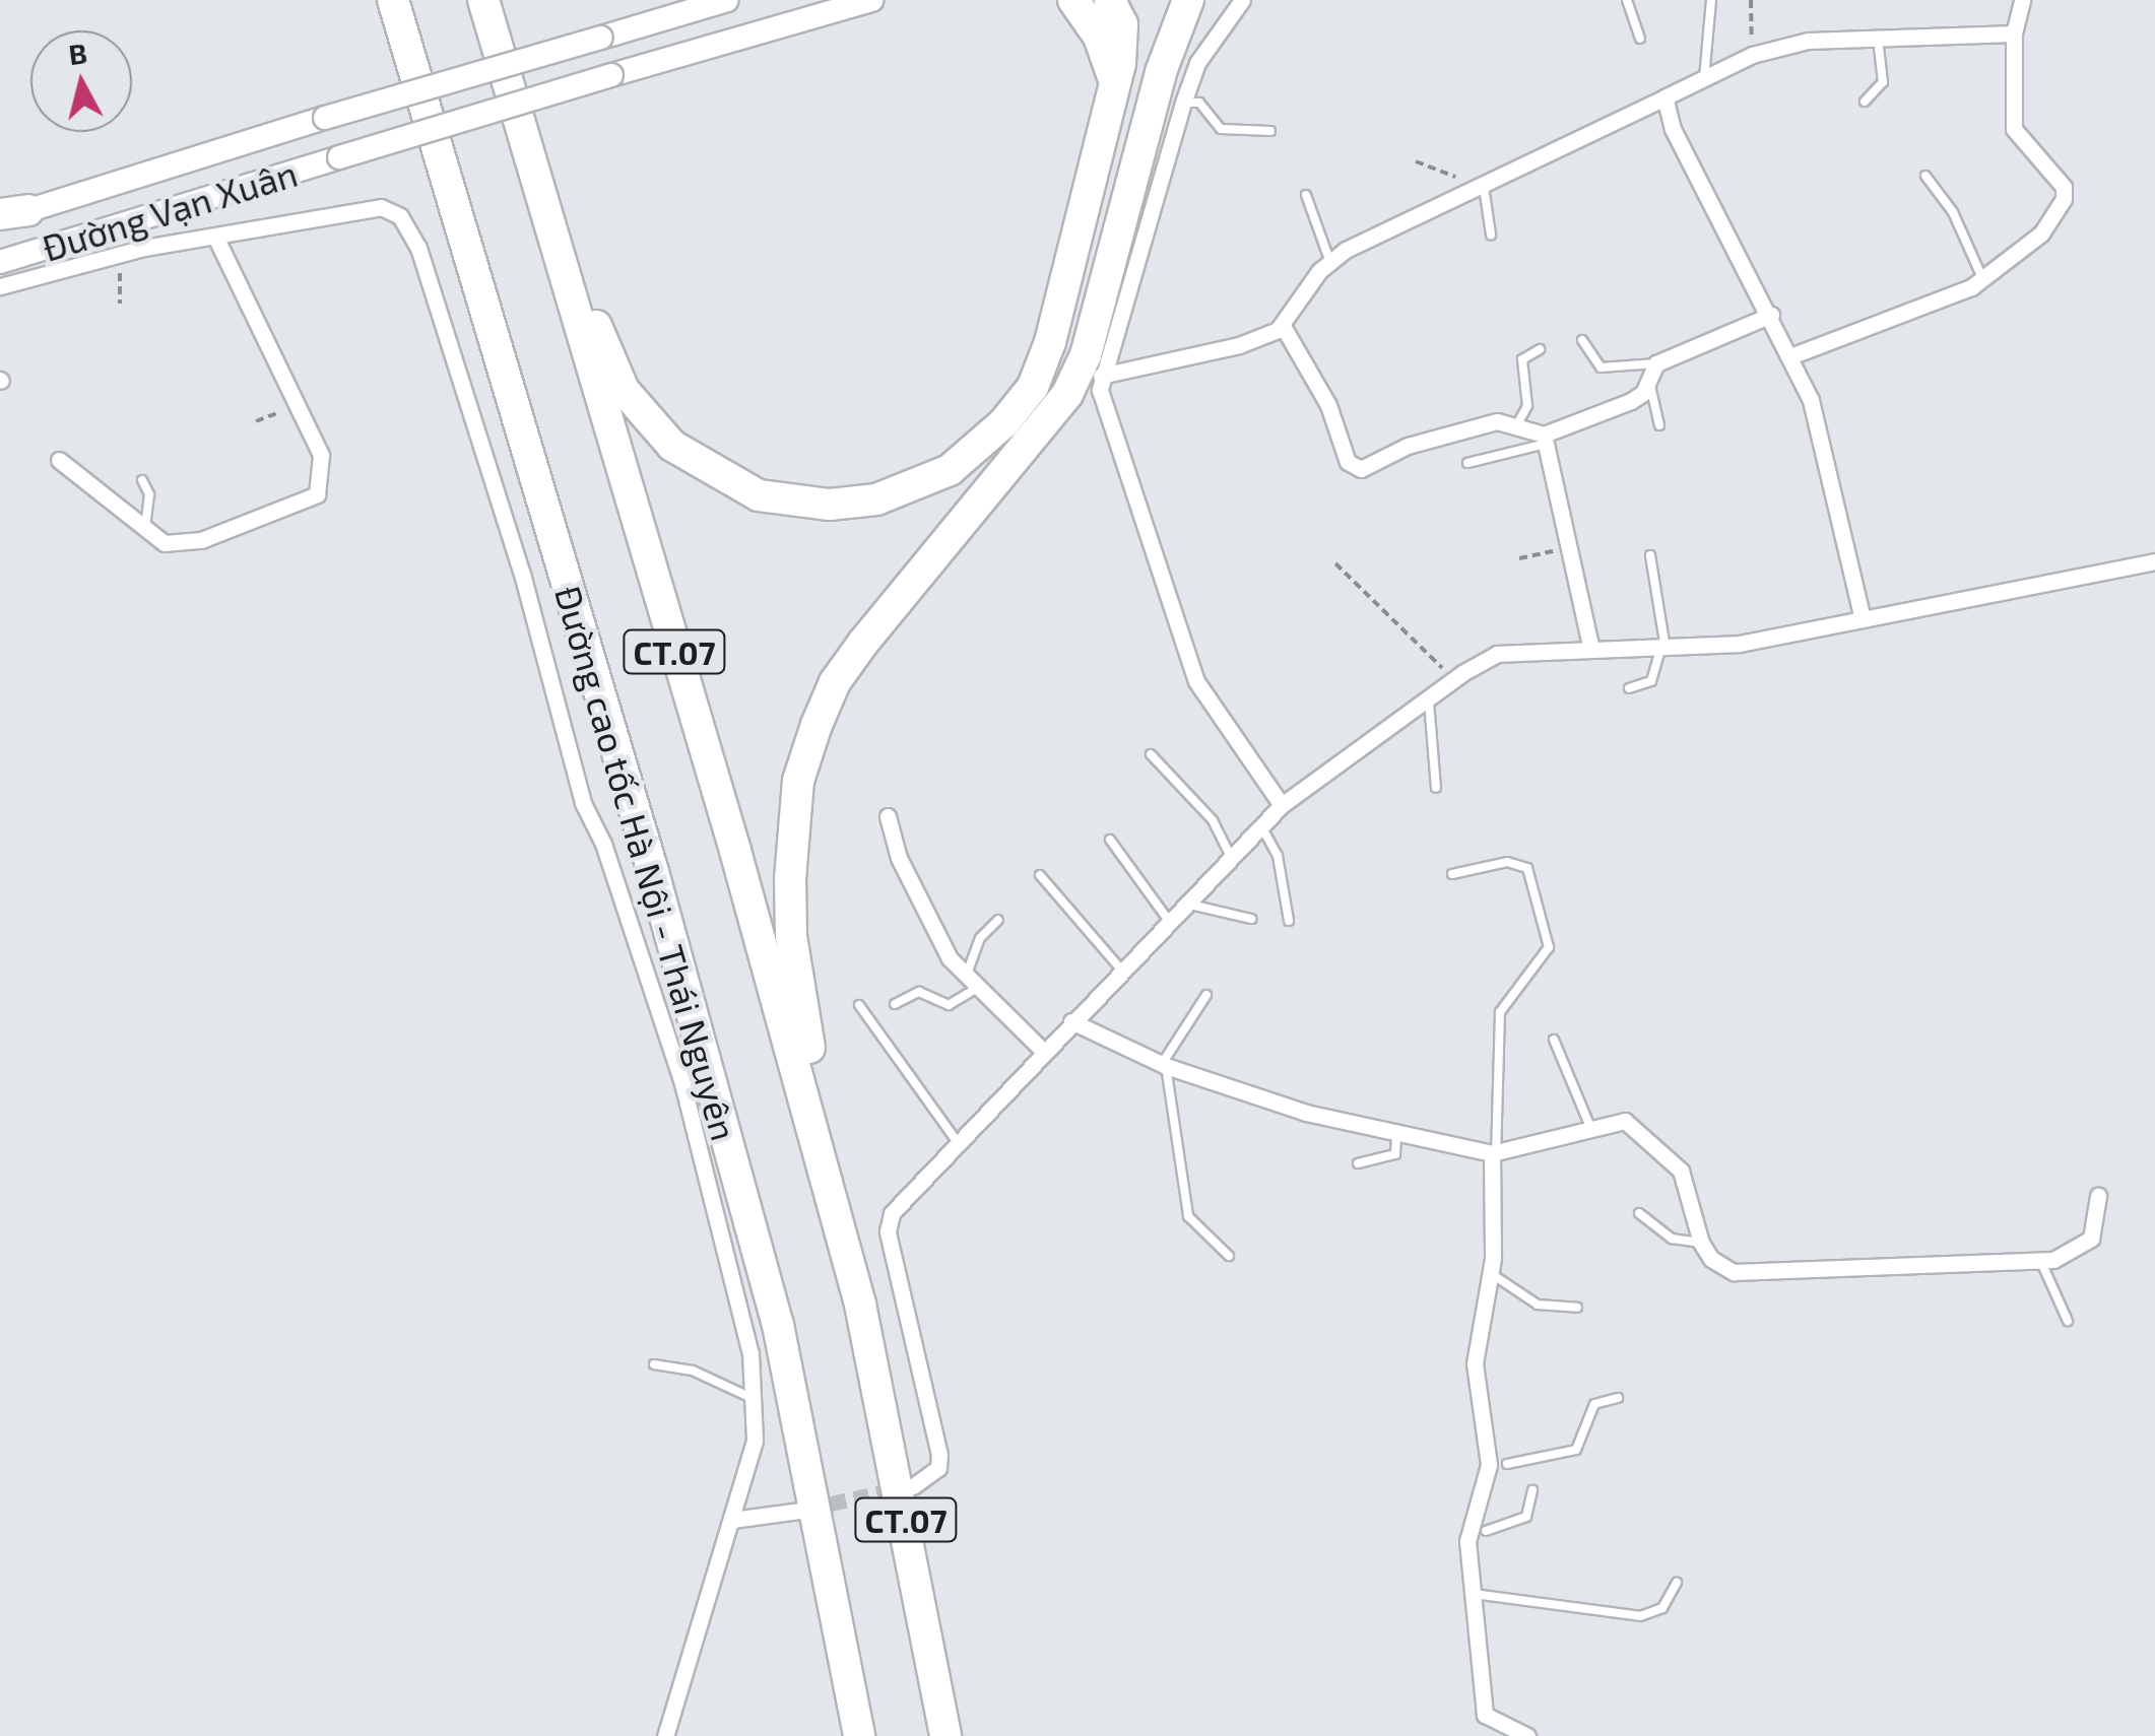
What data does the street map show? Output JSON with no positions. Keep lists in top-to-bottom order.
{
  "streets": {
    "highway": ["CT.07", "Đường cao tốc Hà Nội - Thái Nguyên"],
    "main road": ["Đường Vạn Xuân"]
  },
  "north": "top"
}
